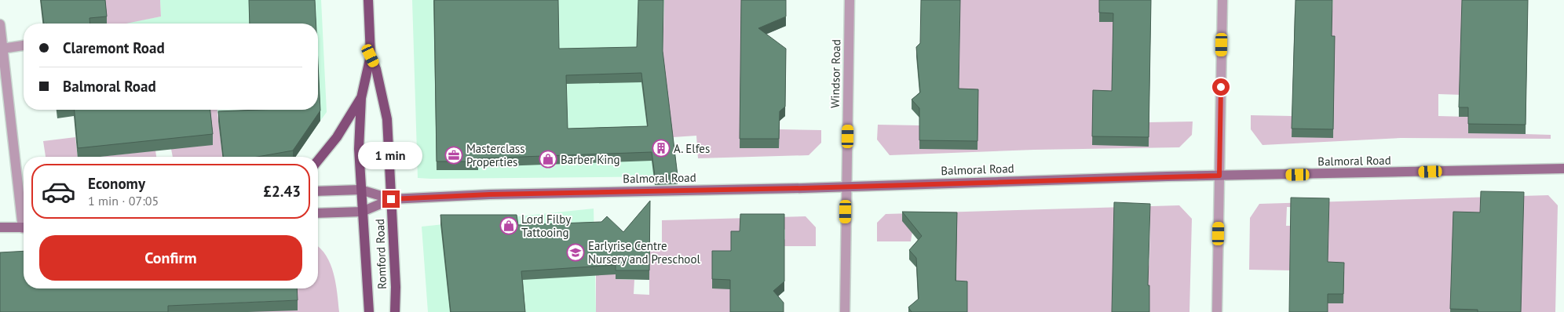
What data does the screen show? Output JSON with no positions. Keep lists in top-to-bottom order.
{
  "streets": {
    "main road": ["Romford Road"],
    "street": ["Windsor Road", "Balmoral Road"]
  },
  "crossings": [
    ["Windsor Road", "Balmoral Road"],
    ["Balmoral Road", "Romford Road"]
  ],
  "places": {
    "building": ["A. Elfes"],
    "office": ["Masterclass Properties"],
    "shop": ["Barber King", "Lord Filby Tattooing"],
    "school or university": ["Earlyrise Centre Nursery and Preschool"]
  },
  "page": {
    "banner": ["Claremont Road", "Balmoral Road"],
    "bubble": "1 min",
    "list": [
      {
        "name": "Economy",
        "note": "1 min · 07:05",
        "value": "£2.43"
      }
    ],
    "buttons": "Confirm"
  }
}
